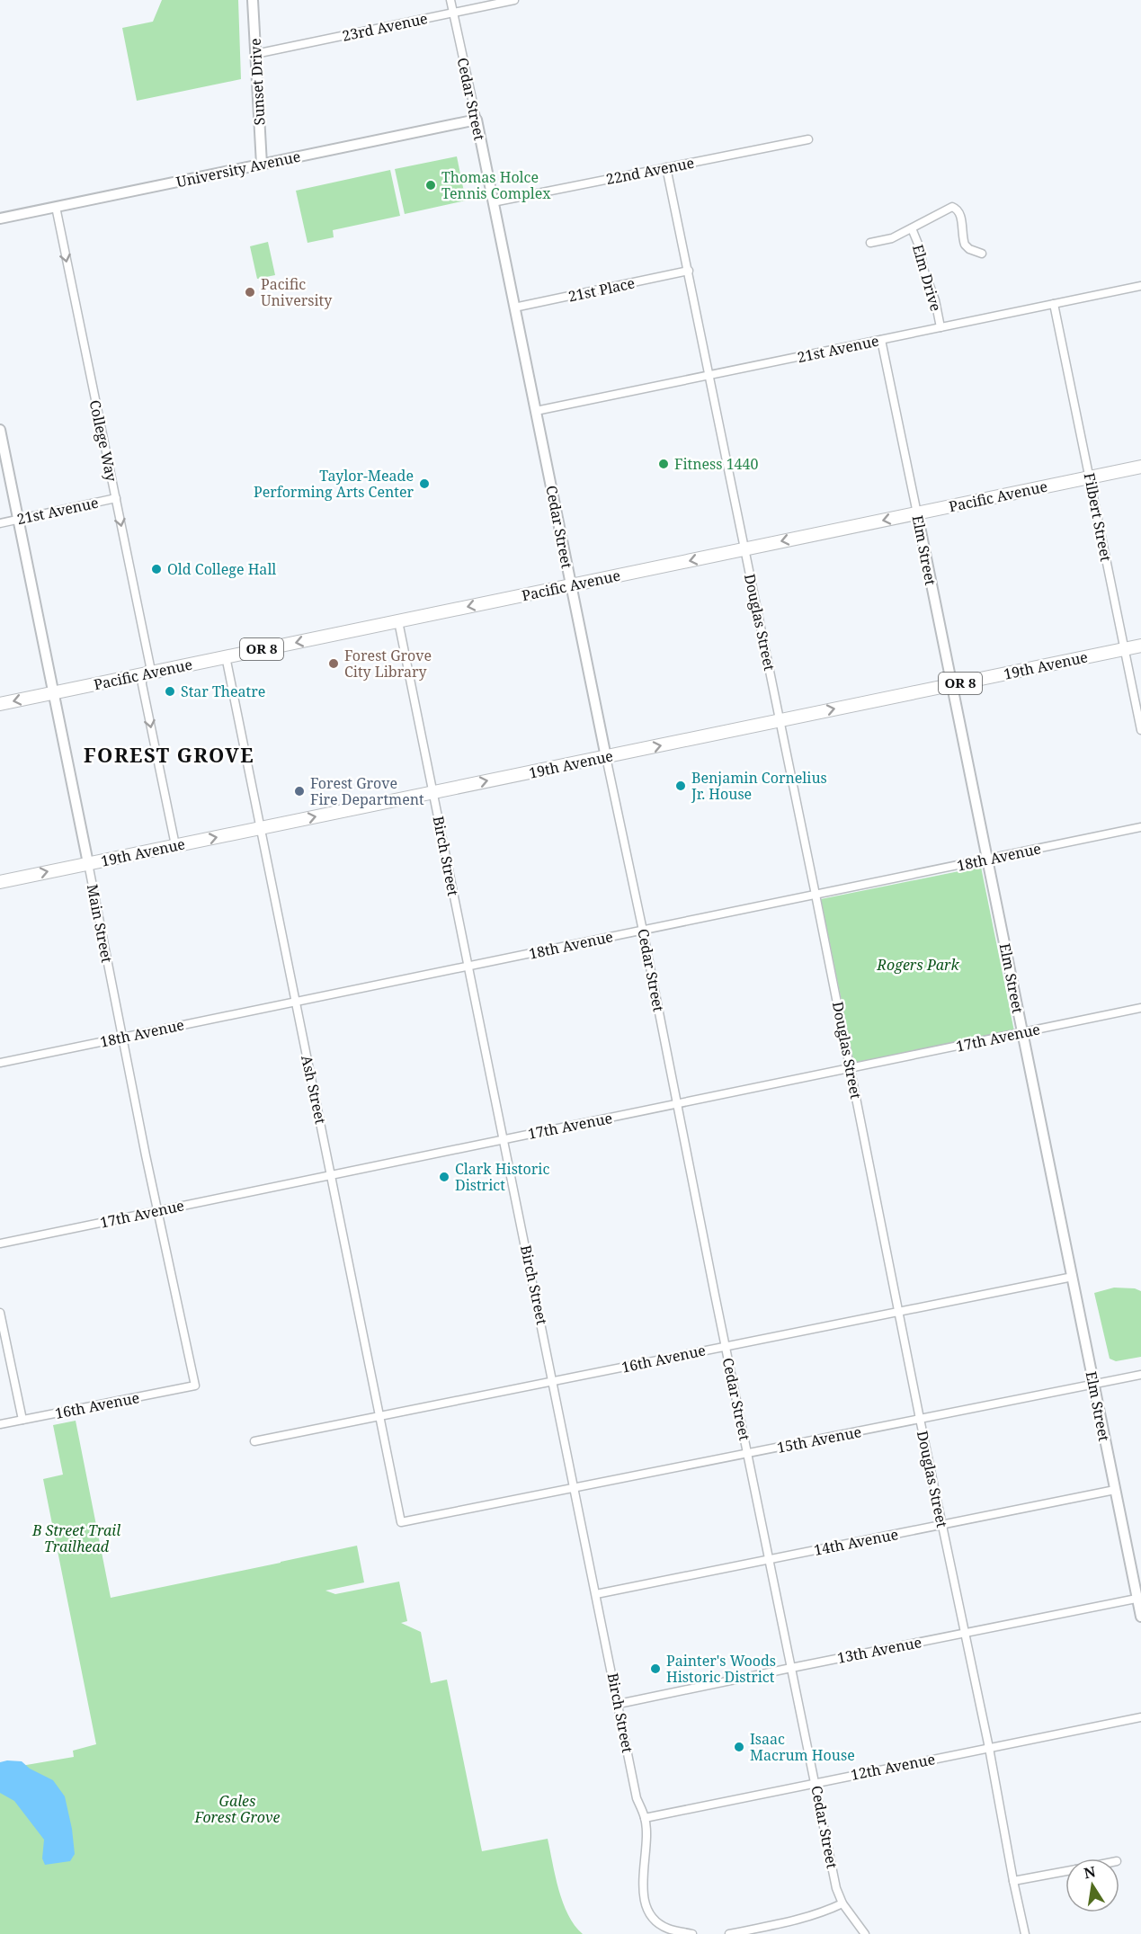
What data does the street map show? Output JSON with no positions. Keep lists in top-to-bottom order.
{
  "streets": {
    "main road": ["Pacific Avenue", "OR 8", "19th Avenue"],
    "street": [
      "23rd Avenue",
      "Sunset Drive",
      "Cedar Street",
      "University Avenue",
      "22nd Avenue",
      "Elm Drive",
      "21st Place",
      "21st Avenue",
      "College Way",
      "Filbert Street",
      "Elm Street",
      "Douglas Street",
      "Birch Street",
      "18th Avenue",
      "Main Street",
      "17th Avenue",
      "Ash Street",
      "16th Avenue",
      "15th Avenue",
      "14th Avenue",
      "13th Avenue",
      "12th Avenue"
    ]
  },
  "crossings": [
    ["23rd Avenue", "Sunset Drive"],
    ["23rd Avenue", "Cedar Street"],
    ["Sunset Drive", "University Avenue"],
    ["Cedar Street", "University Avenue"],
    ["Cedar Street", "22nd Avenue"],
    ["Cedar Street", "21st Place"],
    ["Cedar Street", "21st Avenue"],
    ["Cedar Street", "Pacific Avenue"],
    ["Cedar Street", "19th Avenue"],
    ["Cedar Street", "18th Avenue"],
    ["Cedar Street", "17th Avenue"],
    ["Cedar Street", "16th Avenue"],
    ["Cedar Street", "15th Avenue"],
    ["Cedar Street", "14th Avenue"],
    ["Cedar Street", "13th Avenue"],
    ["Cedar Street", "12th Avenue"],
    ["University Avenue", "College Way"],
    ["22nd Avenue", "Douglas Street"],
    ["Elm Drive", "21st Avenue"],
    ["21st Place", "Douglas Street"],
    ["21st Avenue", "College Way"],
    ["21st Avenue", "Filbert Street"],
    ["21st Avenue", "Elm Street"],
    ["21st Avenue", "Douglas Street"],
    ["21st Avenue", "Main Street"],
    ["College Way", "Pacific Avenue"],
    ["College Way", "19th Avenue"],
    ["Pacific Avenue", "Filbert Street"],
    ["Pacific Avenue", "Elm Street"],
    ["Pacific Avenue", "Douglas Street"],
    ["Pacific Avenue", "Birch Street"],
    ["Pacific Avenue", "Main Street"],
    ["Pacific Avenue", "Ash Street"],
    ["Filbert Street", "19th Avenue"],
    ["Elm Street", "19th Avenue"],
    ["Elm Street", "18th Avenue"],
    ["Elm Street", "17th Avenue"],
    ["Elm Street", "16th Avenue"],
    ["Elm Street", "15th Avenue"],
    ["Elm Street", "14th Avenue"],
    ["Elm Street", "13th Avenue"],
    ["Douglas Street", "19th Avenue"],
    ["Douglas Street", "18th Avenue"],
    ["Douglas Street", "17th Avenue"],
    ["Douglas Street", "16th Avenue"],
    ["Douglas Street", "15th Avenue"],
    ["Douglas Street", "14th Avenue"],
    ["Douglas Street", "13th Avenue"],
    ["Douglas Street", "12th Avenue"],
    ["19th Avenue", "Birch Street"],
    ["19th Avenue", "Main Street"],
    ["19th Avenue", "Ash Street"],
    ["Birch Street", "18th Avenue"],
    ["Birch Street", "17th Avenue"],
    ["Birch Street", "16th Avenue"],
    ["Birch Street", "15th Avenue"],
    ["Birch Street", "14th Avenue"],
    ["Birch Street", "13th Avenue"],
    ["Birch Street", "12th Avenue"],
    ["18th Avenue", "Main Street"],
    ["18th Avenue", "Ash Street"],
    ["Main Street", "17th Avenue"],
    ["Main Street", "16th Avenue"],
    ["17th Avenue", "Ash Street"],
    ["Ash Street", "16th Avenue"],
    ["Ash Street", "15th Avenue"]
  ],
  "one_way": ["College Way", "Pacific Avenue", "19th Avenue"],
  "districts": ["FOREST GROVE"],
  "parks": ["Rogers Park", "B Street Trail Trailhead", "Gales Forest Grove"],
  "places": [
    "Thomas Holce Tennis Complex",
    "Pacific University",
    "Fitness 1440",
    "Taylor-Meade Performing Arts Center",
    "Old College Hall",
    "Forest Grove City Library",
    "Star Theatre",
    "Benjamin Cornelius Jr. House",
    "Forest Grove Fire Department",
    "Clark Historic District",
    "Painter's Woods Historic District",
    "Isaac Macrum House"
  ],
  "north": "top"
}
